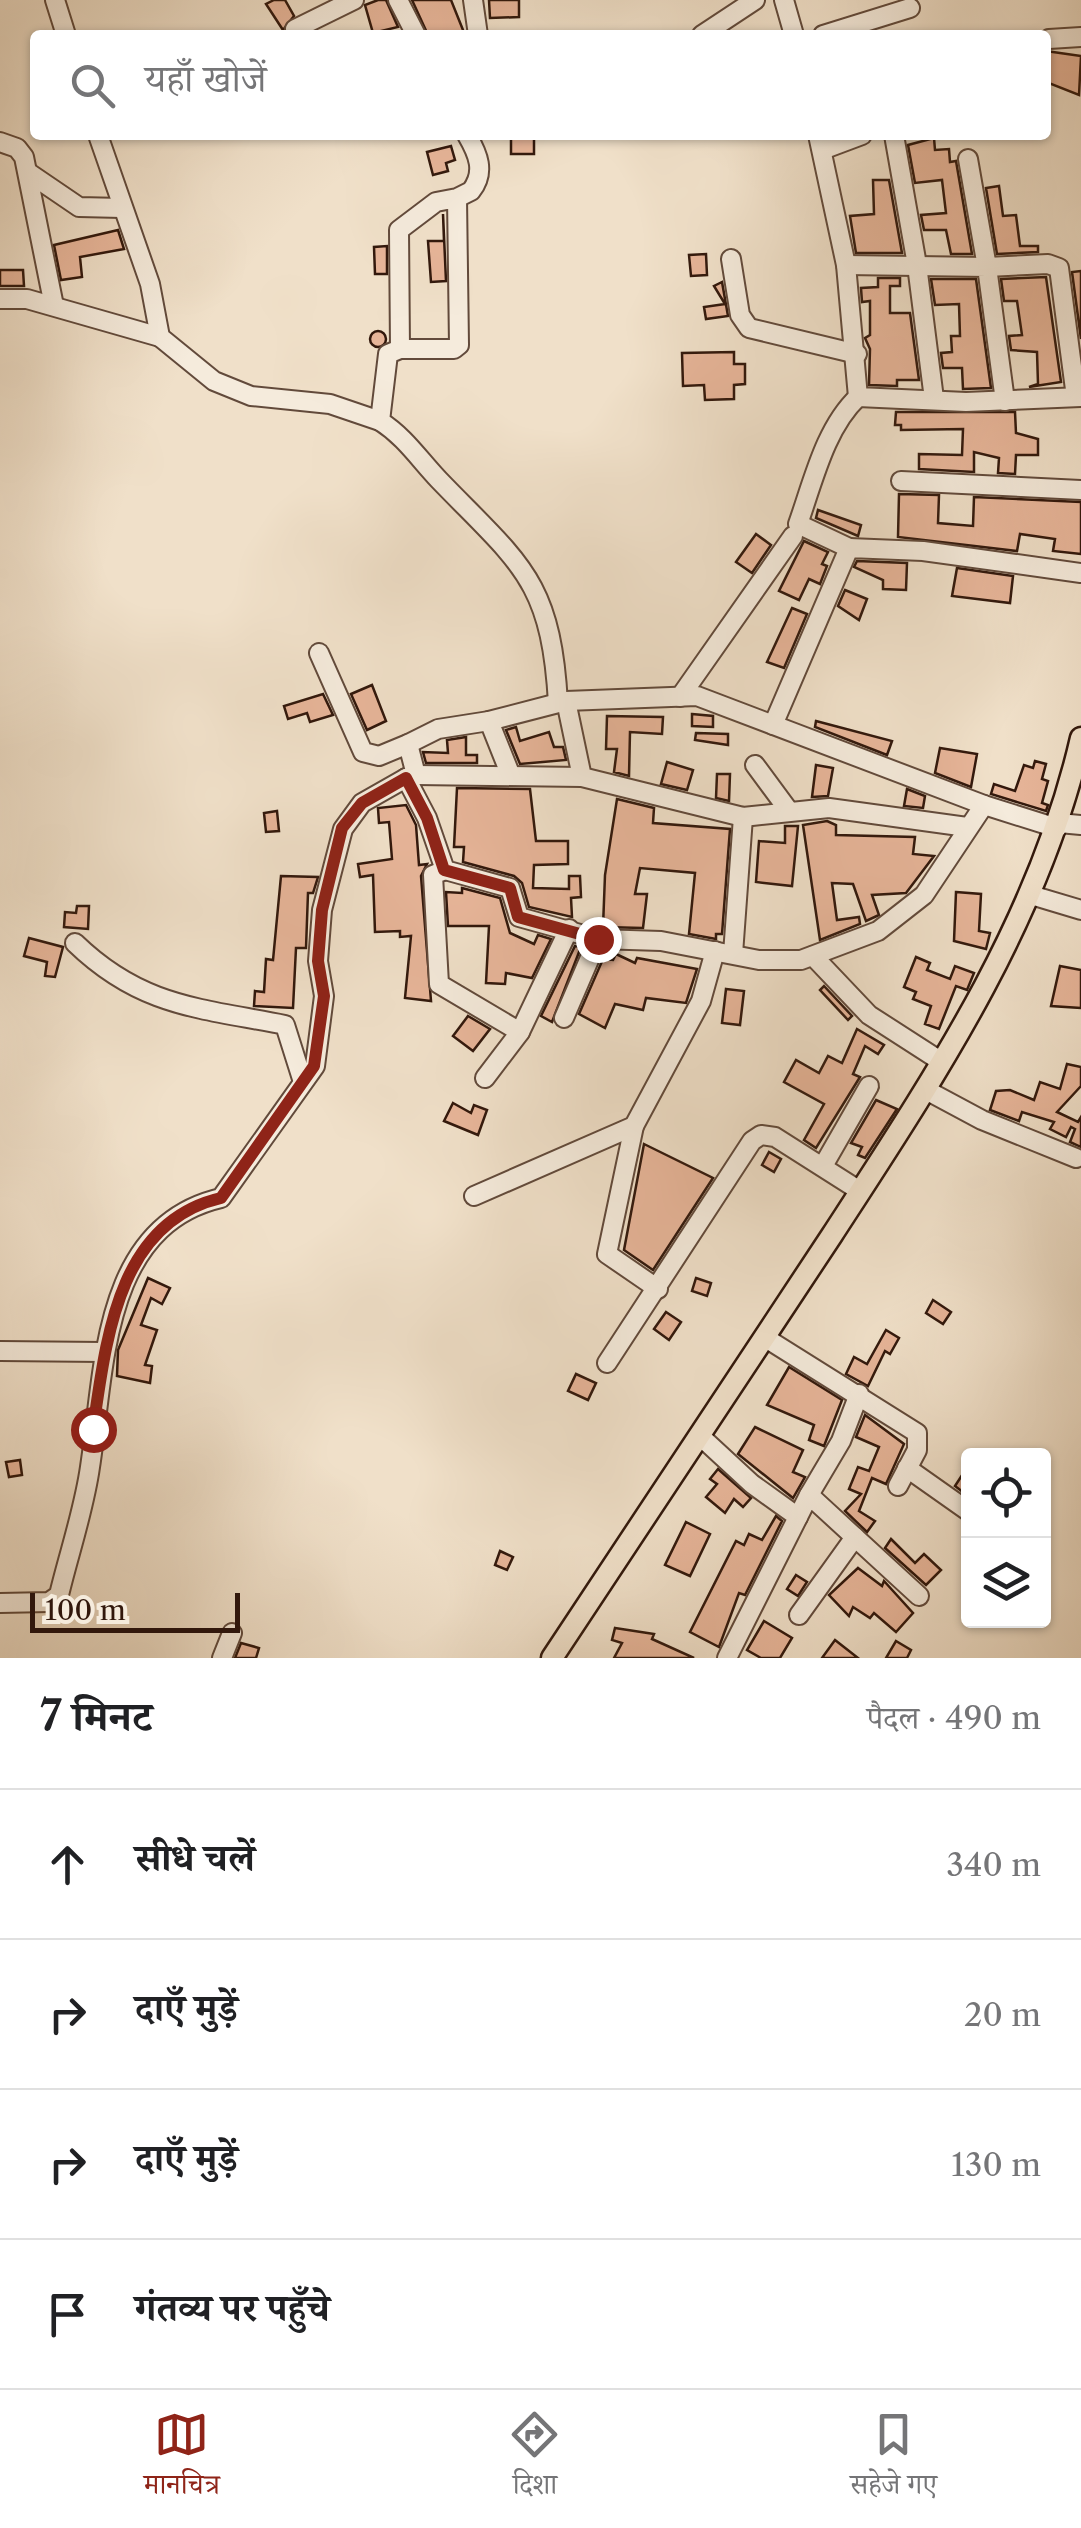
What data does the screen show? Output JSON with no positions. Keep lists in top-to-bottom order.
{
  "scale_bar": "100 m",
  "page": {
    "search": "यहाँ खोजें",
    "scale": "100 m",
    "heading": ["7 मिनट", "पैदल · 490 m"],
    "list": [
      ["सीधे चलें", "340 m"],
      ["दाएँ मुड़ें", "20 m"],
      ["दाएँ मुड़ें", "130 m"],
      "गंतव्य पर पहुँचे"
    ],
    "nav": ["मानचित्र", "दिशा", "सहेजे गए"]
  }
}
